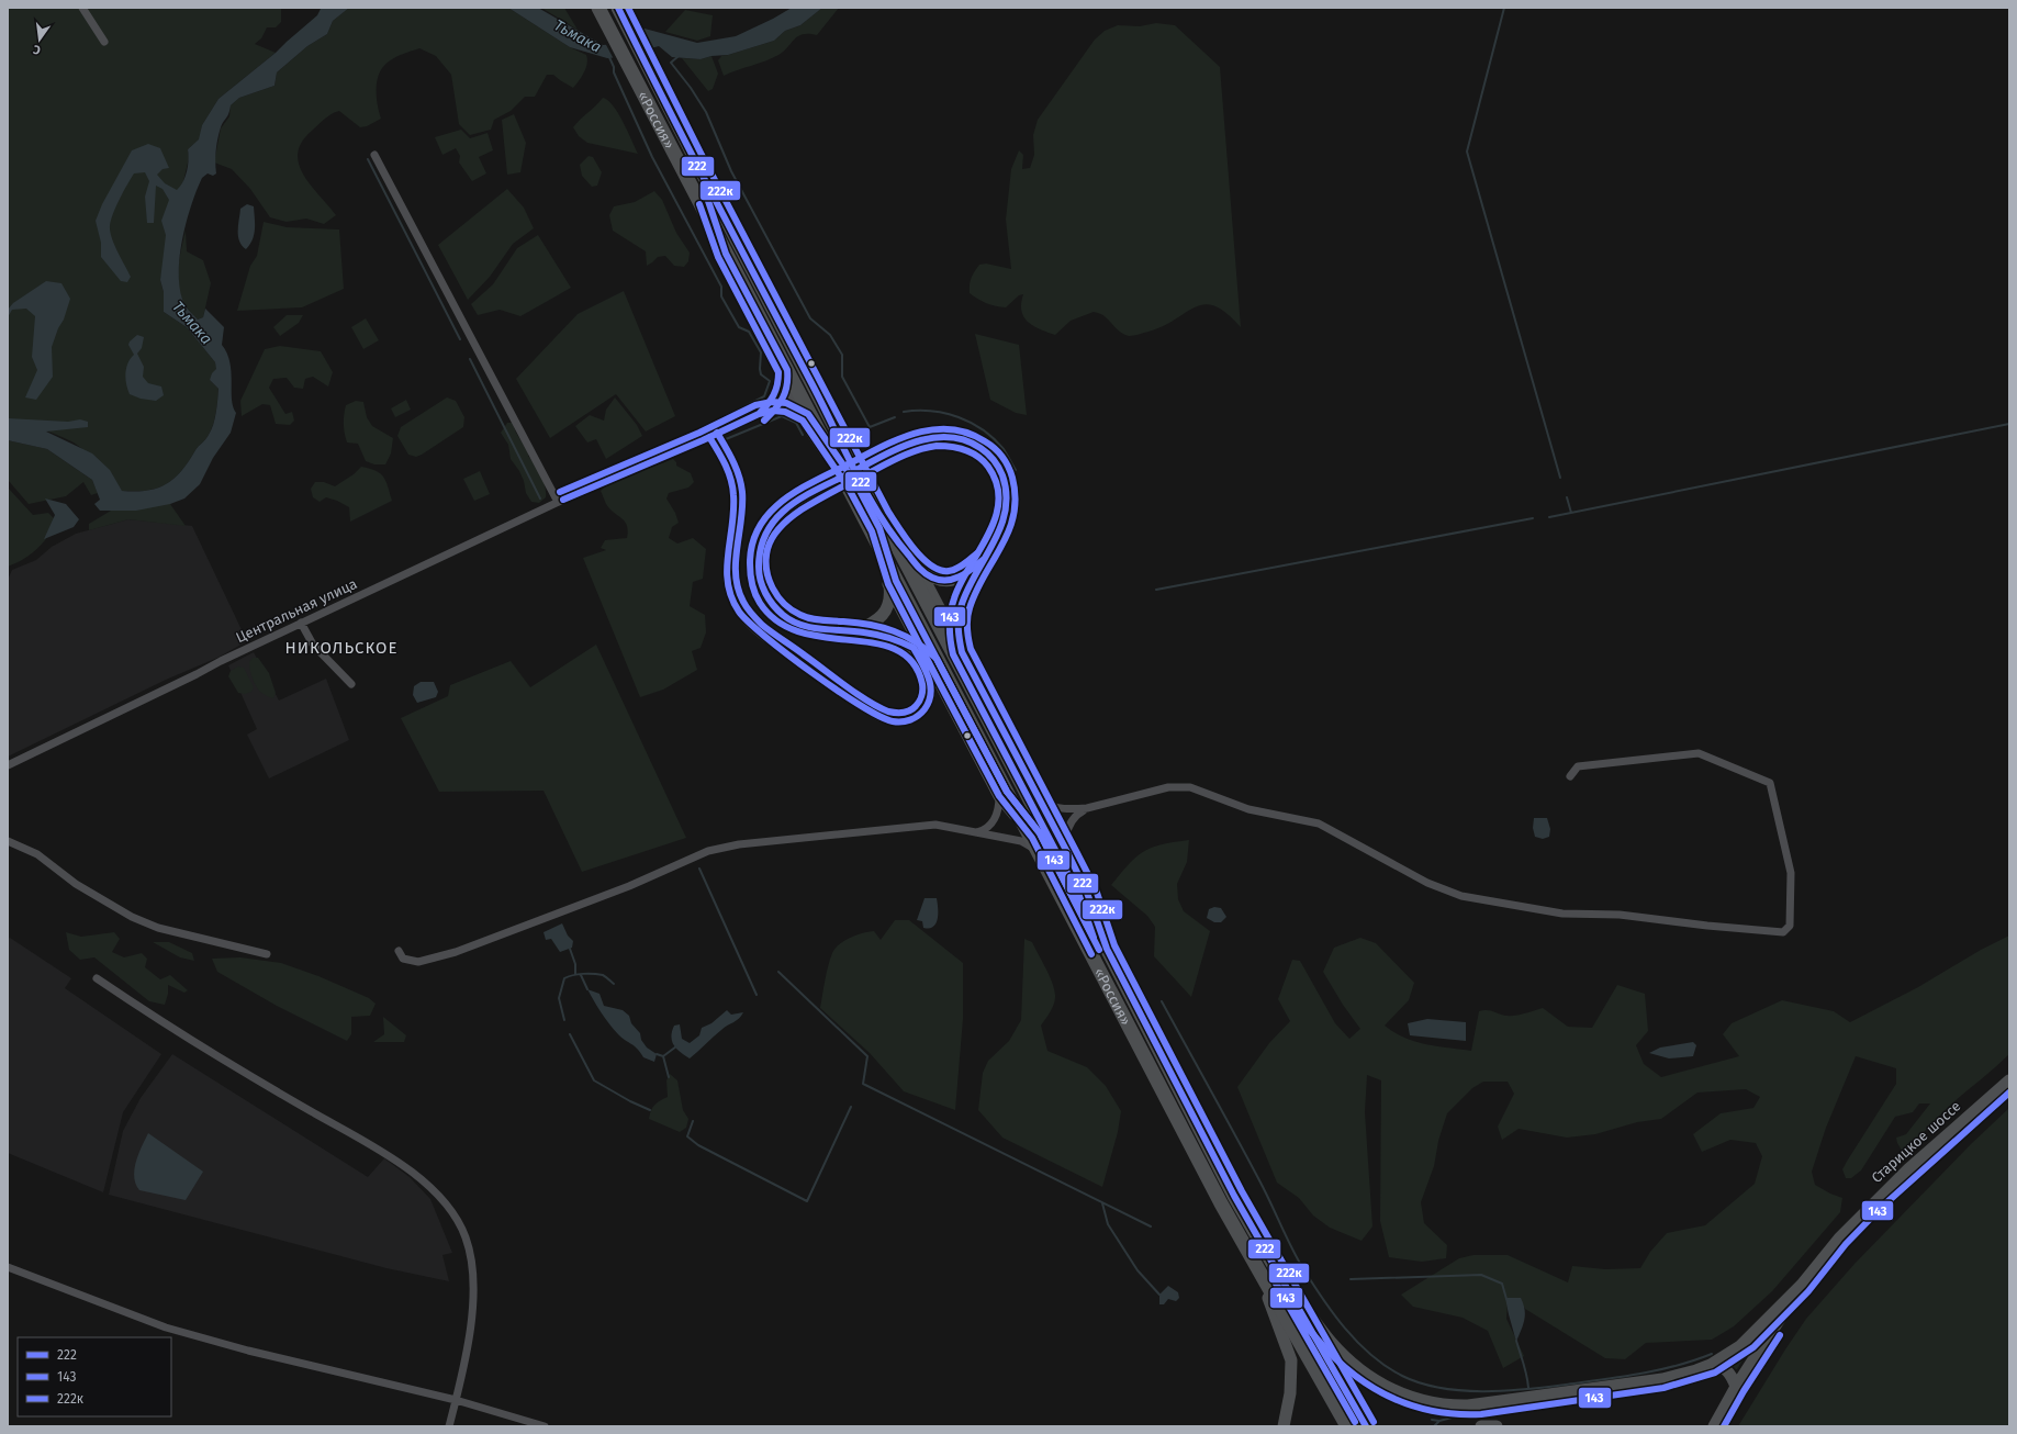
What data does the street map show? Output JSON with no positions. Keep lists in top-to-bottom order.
{
  "streets": {
    "highway": ["«Россия»"],
    "main road": ["Старицкое шоссе"],
    "street": ["Центральная улица"]
  },
  "districts": ["НИКОЛЬСКОЕ"],
  "water": ["Тьмака"],
  "lines": ["transit line 222", "transit line 222к", "transit line 143"],
  "legend": ["222", "143", "222к"],
  "north": "bottom"
}
